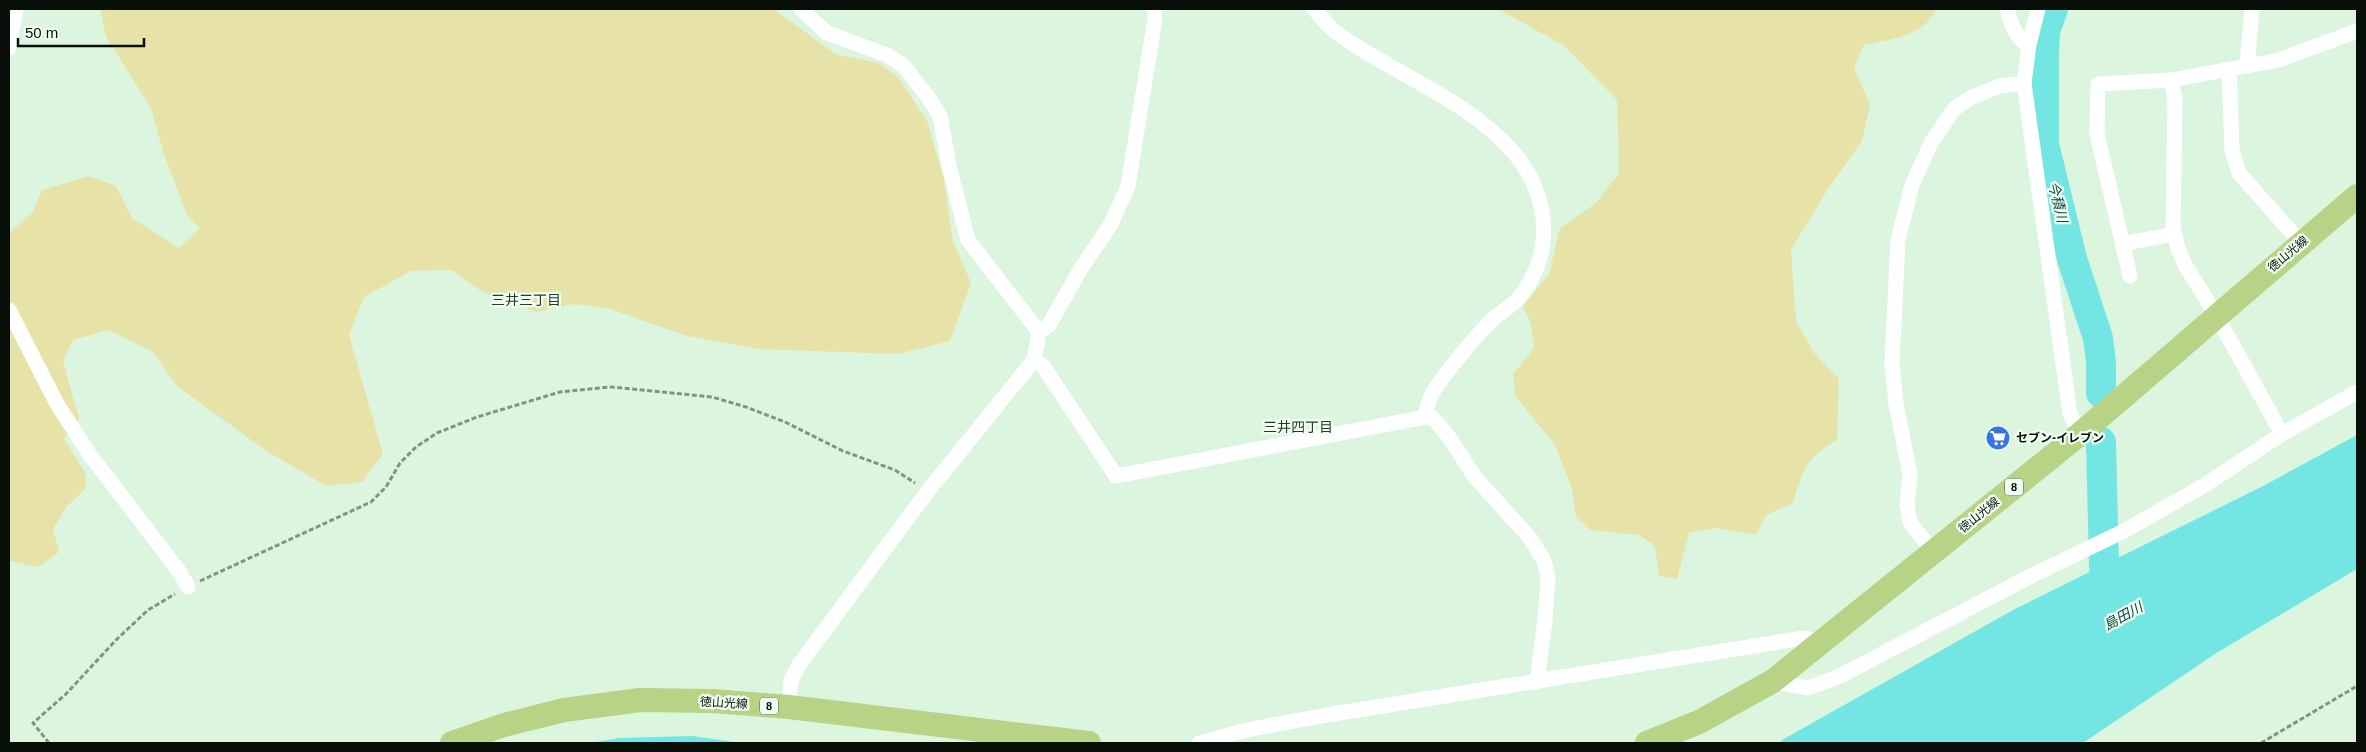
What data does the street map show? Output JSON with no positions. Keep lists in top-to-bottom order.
{
  "streets": {
    "main road": ["徳山光線", "8"]
  },
  "districts": ["三井三丁目", "三井四丁目"],
  "water": ["今積川", "島田川"],
  "places": {
    "supermarket": ["セブン-イレブン"]
  },
  "scale_bar": "50 m"
}
